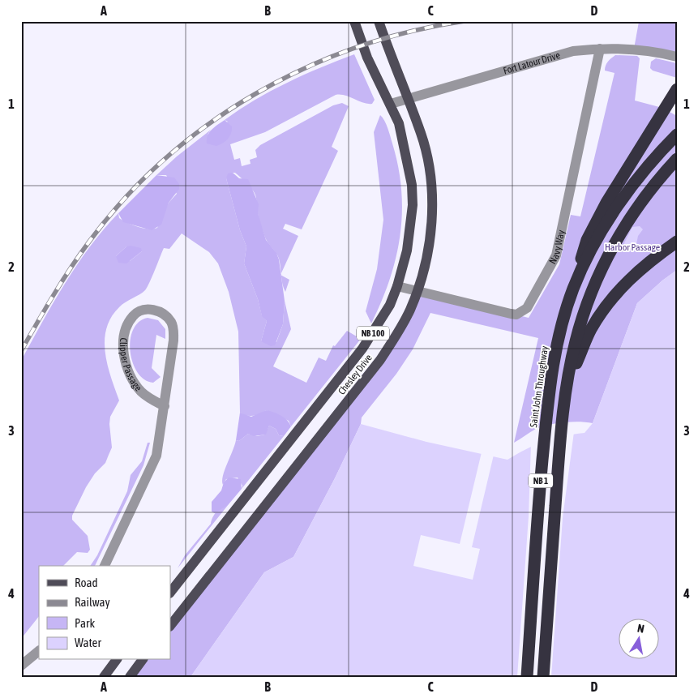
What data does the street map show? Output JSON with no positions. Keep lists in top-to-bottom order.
{
  "streets": {
    "highway": ["Saint John Throughway", "NB 1"],
    "main road": ["NB 100", "Chesley Drive"],
    "street": ["Fort Latour Drive", "Navy Way", "Clipper Passage"]
  },
  "crossings": [
    ["Fort Latour Drive", "Navy Way"],
    ["Fort Latour Drive", "Chesley Drive"],
    ["Navy Way", "Chesley Drive"]
  ],
  "parks": ["Harbor Passage"],
  "legend": [
    "Road",
    "Railway",
    "Park",
    "Water"
  ],
  "north": "top",
  "grid": {
    "columns": [
      "A",
      "B",
      "C",
      "D"
    ],
    "rows": [
      "1",
      "2",
      "3",
      "4"
    ]
  }
}
